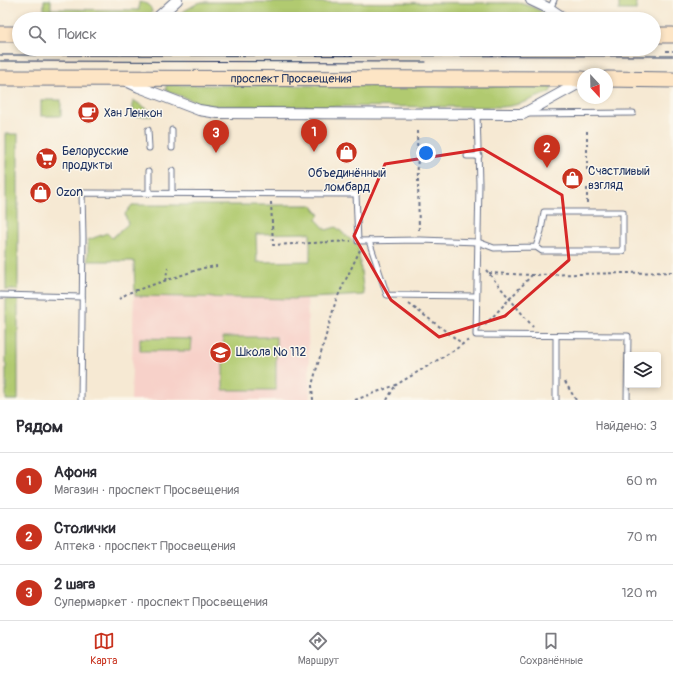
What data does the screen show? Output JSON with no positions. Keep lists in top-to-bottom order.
{
  "streets": {
    "main road": ["проспект Просвещения"]
  },
  "places": {
    "cafe": ["Хан Ленкон"],
    "shop": ["Объединённый ломбард", "Счастливый взгляд", "Ozon"],
    "supermarket": ["Белорусские продукты"],
    "school or university": ["Школа № 112"]
  },
  "north": "bottom",
  "page": {
    "search": "Поиск",
    "pins": ["1", "3", "2"],
    "heading": ["Рядом", "Найдено: 3"],
    "list": [
      {
        "mark": "1",
        "name": "Афоня",
        "note": "Магазин · проспект Просвещения",
        "value": "60 m"
      },
      {
        "mark": "2",
        "name": "Столички",
        "note": "Аптека · проспект Просвещения",
        "value": "70 m"
      },
      {
        "mark": "3",
        "name": "2 шага",
        "note": "Супермаркет · проспект Просвещения",
        "value": "120 m"
      }
    ],
    "nav": ["Карта", "Маршрут", "Сохранённые"]
  }
}
